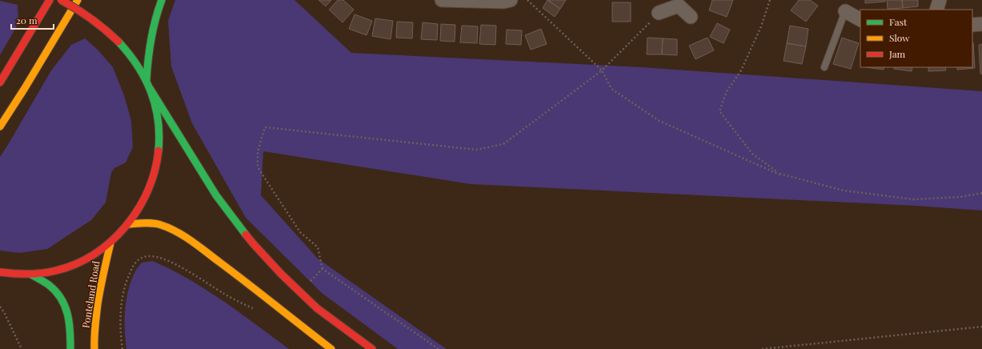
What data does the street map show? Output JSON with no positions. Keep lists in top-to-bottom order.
{
  "streets": {
    "main road": ["Ponteland Road"]
  },
  "legend": ["Fast", "Slow", "Jam"],
  "scale_bar": "20 m"
}
